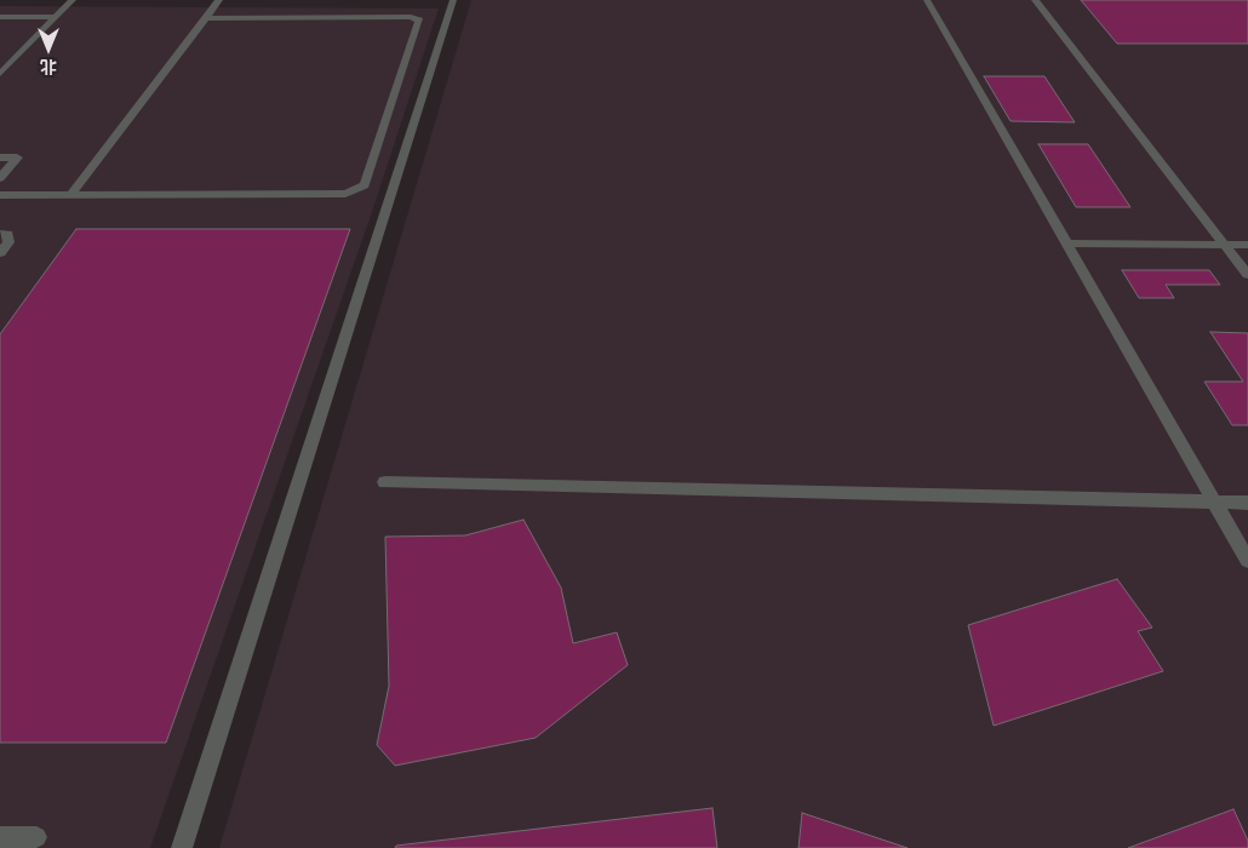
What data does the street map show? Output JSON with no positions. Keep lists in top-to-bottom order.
{
  "north": "bottom"
}
